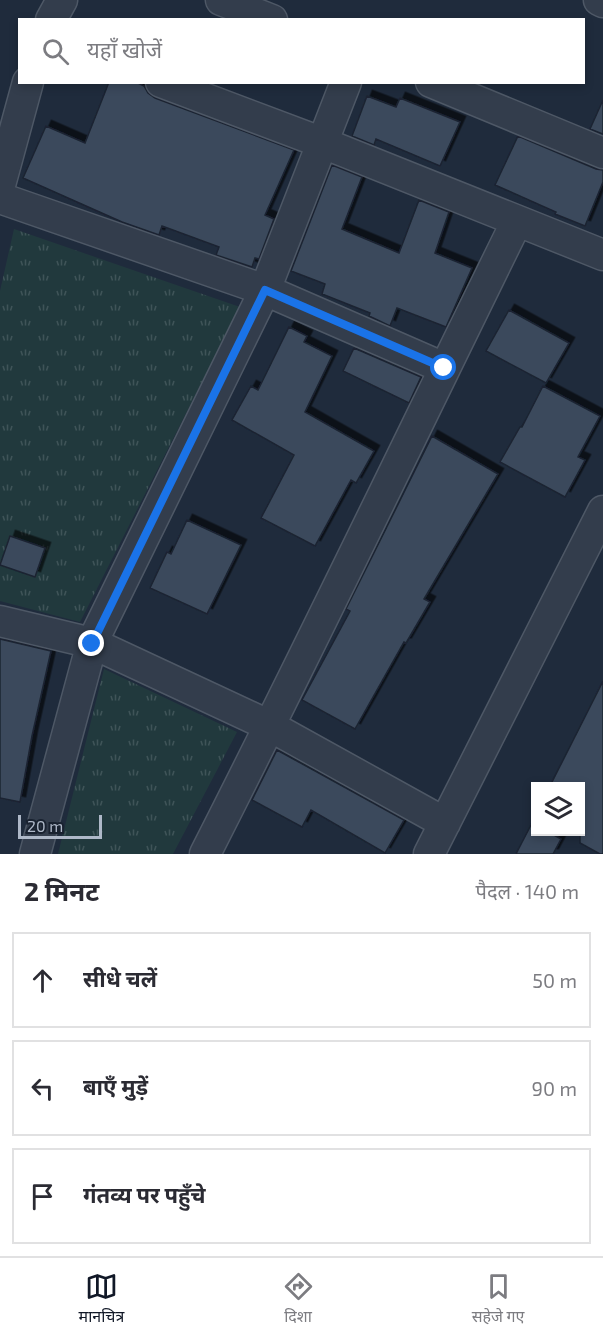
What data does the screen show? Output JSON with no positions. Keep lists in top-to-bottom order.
{
  "scale_bar": "20 m",
  "page": {
    "search": "यहाँ खोजें",
    "scale": "20 m",
    "heading": ["2 मिनट", "पैदल · 140 m"],
    "list": [
      ["सीधे चलें", "50 m"],
      ["बाएँ मुड़ें", "90 m"],
      "गंतव्य पर पहुँचे"
    ],
    "nav": ["मानचित्र", "दिशा", "सहेजे गए"]
  }
}
